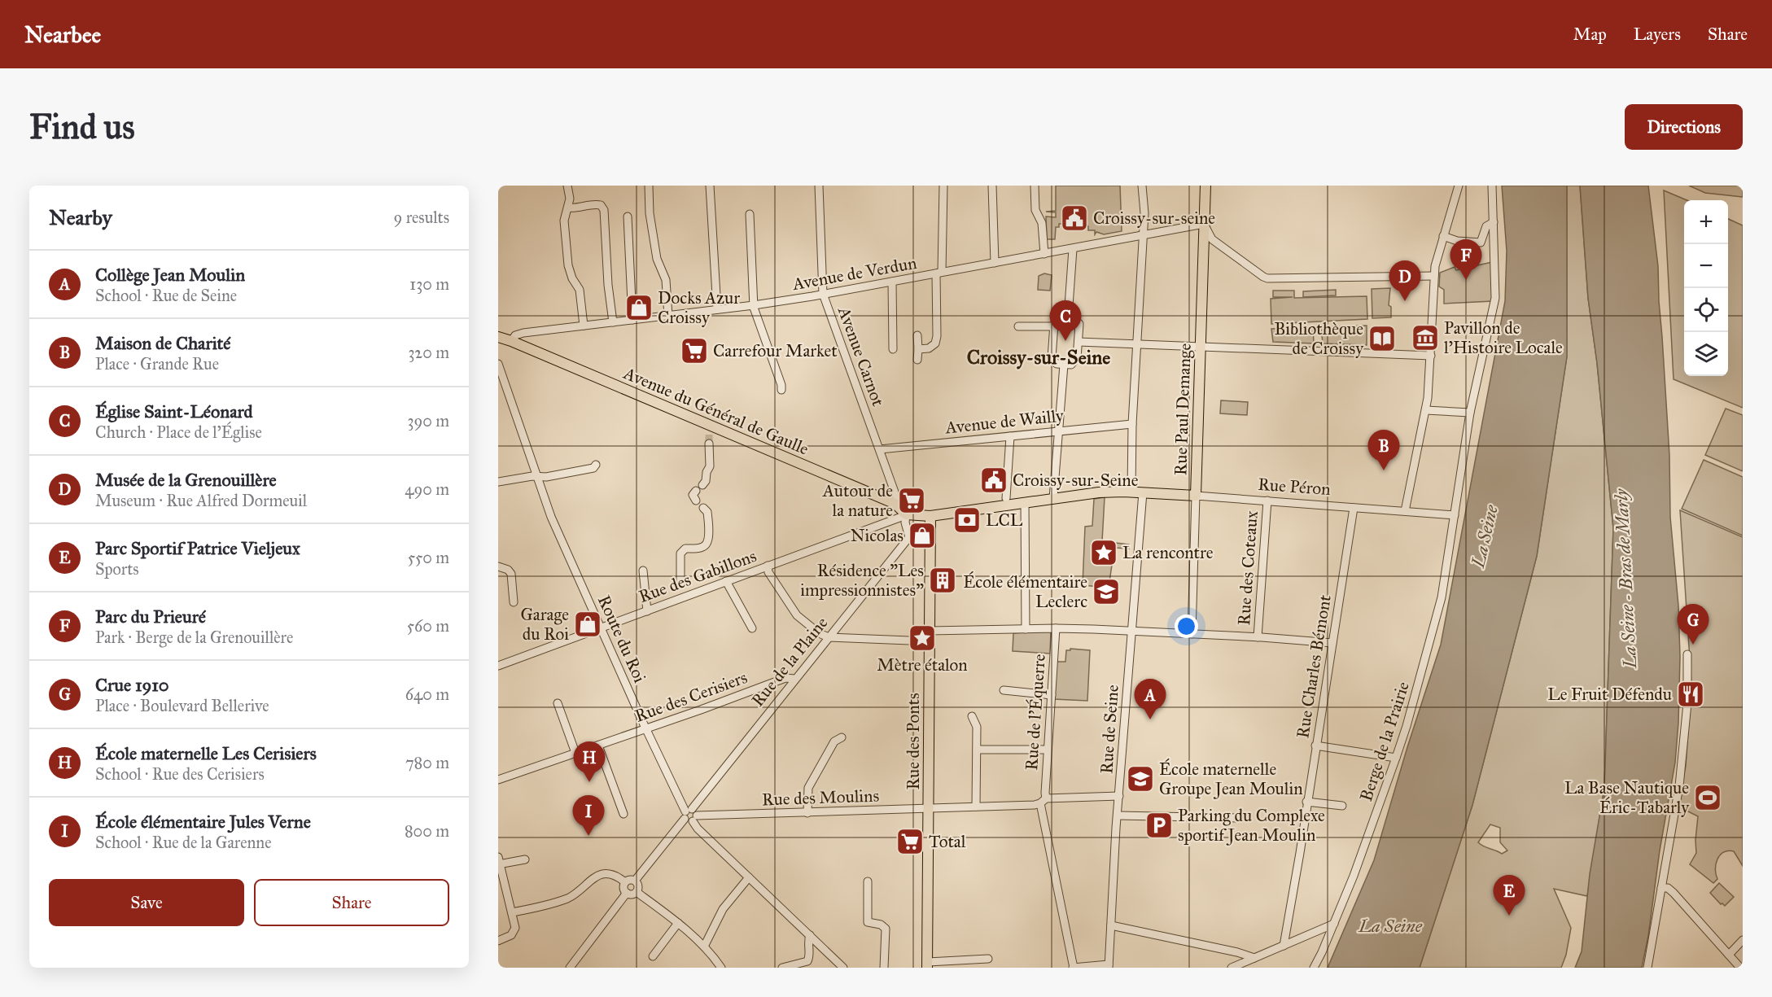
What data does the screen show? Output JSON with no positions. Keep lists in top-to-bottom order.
{
  "streets": {
    "main road": [
      "Rue Paul Demange",
      "Avenue du Général de Gaulle",
      "Rue Péron",
      "Rue des Ponts"
    ],
    "street": [
      "Avenue de Verdun",
      "Avenue Carnot",
      "Avenue de Wailly",
      "Rue des Coteaux",
      "Rue des Gabillons",
      "Route du Roi",
      "Rue de la Plaine",
      "Rue Charles Bémont",
      "Rue des Cerisiers",
      "Rue de l'Équerre",
      "Rue de Seine",
      "Berge de la Prairie",
      "Rue des Moulins"
    ]
  },
  "crossings": [
    ["Avenue de Verdun", "Avenue Carnot"],
    ["Avenue de Verdun", "Rue Paul Demange"],
    ["Avenue de Verdun", "Avenue du Général de Gaulle"],
    ["Avenue Carnot", "Avenue du Général de Gaulle"],
    ["Avenue Carnot", "Avenue de Wailly"],
    ["Rue Paul Demange", "Rue Péron"],
    ["Avenue du Général de Gaulle", "Rue Péron"],
    ["Avenue du Général de Gaulle", "Rue des Gabillons"],
    ["Avenue du Général de Gaulle", "Rue de la Plaine"],
    ["Rue Péron", "Rue des Coteaux"],
    ["Rue Péron", "Rue des Gabillons"],
    ["Rue Péron", "Rue de la Plaine"],
    ["Rue Péron", "Rue Charles Bémont"],
    ["Rue Péron", "Rue de Seine"],
    ["Rue Péron", "Rue des Ponts"],
    ["Rue Péron", "Berge de la Prairie"],
    ["Rue des Gabillons", "Route du Roi"],
    ["Rue des Gabillons", "Rue de la Plaine"],
    ["Route du Roi", "Rue de la Plaine"],
    ["Route du Roi", "Rue des Cerisiers"],
    ["Route du Roi", "Rue des Moulins"],
    ["Rue de la Plaine", "Rue des Cerisiers"],
    ["Rue de la Plaine", "Rue des Moulins"],
    ["Rue de l'Équerre", "Rue des Moulins"],
    ["Rue de Seine", "Rue des Moulins"],
    ["Rue des Ponts", "Rue des Moulins"]
  ],
  "districts": ["Croissy-sur-Seine"],
  "water": ["La Seine", "La Seine - Bras de Marly"],
  "places": {
    "public building": ["Croissy-sur-seine", "Croissy-sur-Seine"],
    "shop": ["Docks Azur Croissy", "Nicolas", "Garage du Roi"],
    "museum": ["Pavillon de l'Histoire Locale"],
    "library": ["Bibliothèque de Croissy"],
    "supermarket": ["Carrefour Market", "Autour de la nature", "Total"],
    "bank": ["LCL"],
    "place": ["La rencontre", "Mètre étalon"],
    "building": ["Résidence \"Les impressionnistes\""],
    "school or university": ["École élémentaire Leclerc", "École maternelle Groupe Jean Moulin"],
    "restaurant": ["Le Fruit Défendu"],
    "sports": ["La Base Nautique Éric-Tabarly"],
    "parking": ["Parking du Complexe sportif Jean Moulin"]
  },
  "page": {
    "header": "Nearbee",
    "nav": ["Map", "Layers", "Share"],
    "buttons": [
      "Directions",
      ["Save", "Share"]
    ],
    "title": "Find us",
    "heading": ["Nearby", "9 results"],
    "map_buttons": ["+", "−"],
    "pins": [
      "F",
      "D",
      "C",
      "B",
      "G",
      "A",
      "H",
      "I",
      "E"
    ],
    "list": [
      {
        "mark": "A",
        "name": "Collège Jean Moulin",
        "note": "School · Rue de Seine",
        "value": "130 m"
      },
      {
        "mark": "B",
        "name": "Maison de Charité",
        "note": "Place · Grande Rue",
        "value": "320 m"
      },
      {
        "mark": "C",
        "name": "Église Saint-Léonard",
        "note": "Church · Place de l'Église",
        "value": "390 m"
      },
      {
        "mark": "D",
        "name": "Musée de la Grenouillère",
        "note": "Museum · Rue Alfred Dormeuil",
        "value": "490 m"
      },
      {
        "mark": "E",
        "name": "Parc Sportif Patrice Vieljeux",
        "note": "Sports",
        "value": "550 m"
      },
      {
        "mark": "F",
        "name": "Parc du Prieuré",
        "note": "Park · Berge de la Grenouillère",
        "value": "560 m"
      },
      {
        "mark": "G",
        "name": "Crue 1910",
        "note": "Place · Boulevard Bellerive",
        "value": "640 m"
      },
      {
        "mark": "H",
        "name": "École maternelle Les Cerisiers",
        "note": "School · Rue des Cerisiers",
        "value": "780 m"
      },
      {
        "mark": "I",
        "name": "École élémentaire Jules Verne",
        "note": "School · Rue de la Garenne",
        "value": "800 m"
      }
    ]
  }
}
